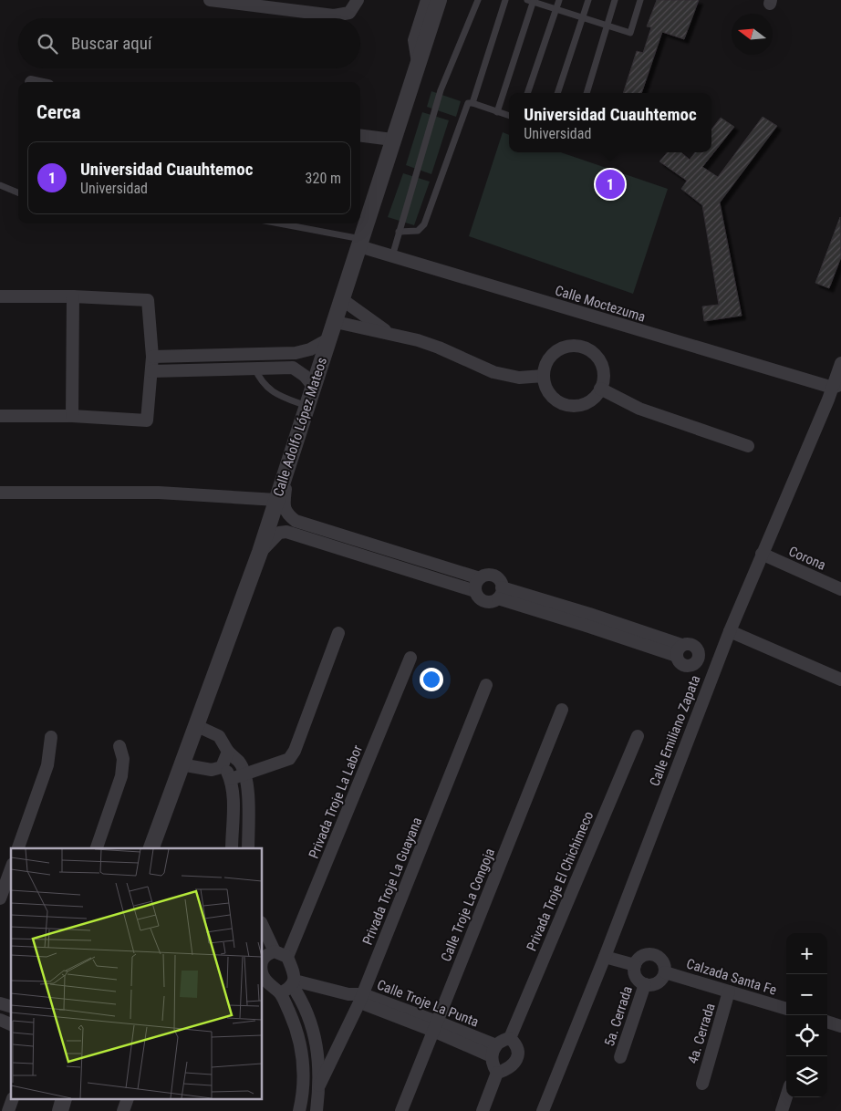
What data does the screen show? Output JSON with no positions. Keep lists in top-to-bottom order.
{
  "streets": {
    "street": [
      "Calle Moctezuma",
      "Calle Adolfo López Mateos",
      "Corona",
      "Calle Emiliano Zapata",
      "Privada Troje La Labor",
      "Privada Troje La Guayana",
      "Privada Troje El Chichimeco",
      "Calle Troje La Congoja",
      "Calzada Santa Fe",
      "Calle Troje La Punta",
      "5a. Cerrada",
      "4a. Cerrada"
    ]
  },
  "crossings": [
    ["Calle Moctezuma", "Calle Adolfo López Mateos"],
    ["Calle Moctezuma", "Calle Emiliano Zapata"],
    ["Corona", "Calle Emiliano Zapata"],
    ["Privada Troje La Guayana", "Calle Troje La Punta"],
    ["Privada Troje El Chichimeco", "Calle Troje La Punta"],
    ["Calle Troje La Congoja", "Calle Troje La Punta"],
    ["Calzada Santa Fe", "5a. Cerrada"],
    ["Calzada Santa Fe", "4a. Cerrada"]
  ],
  "north": "left",
  "page": {
    "search": "Buscar aquí",
    "heading": "Cerca",
    "popup": ["Universidad Cuauhtemoc", "Universidad"],
    "list": [
      {
        "mark": "1",
        "name": "Universidad Cuauhtemoc",
        "note": "Universidad",
        "value": "320 m"
      }
    ],
    "pins": "1",
    "map_buttons": ["+", "−"]
  }
}
